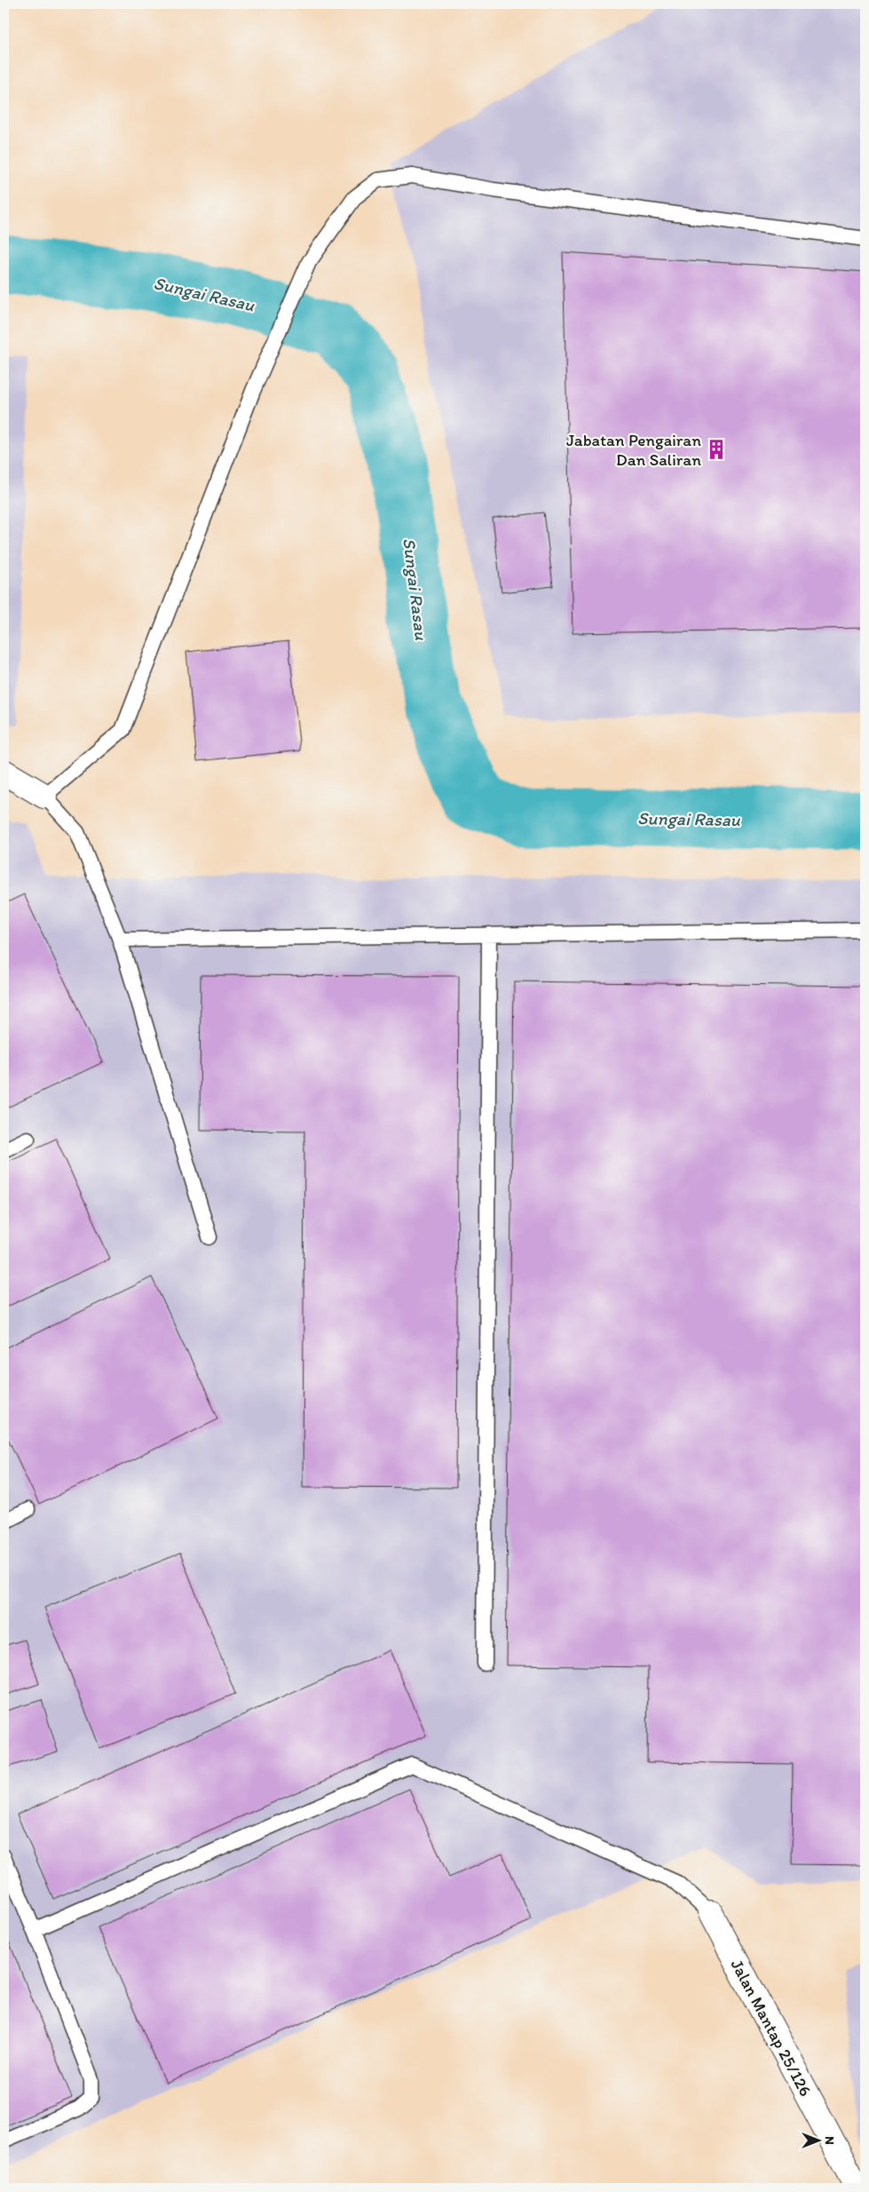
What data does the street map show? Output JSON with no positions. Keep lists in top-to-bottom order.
{
  "streets": {
    "street": ["Jalan Mantap 25/126"]
  },
  "water": ["Sungai Rasau"],
  "places": {
    "building": ["Jabatan Pengairan Dan Saliran"]
  },
  "north": "right"
}
